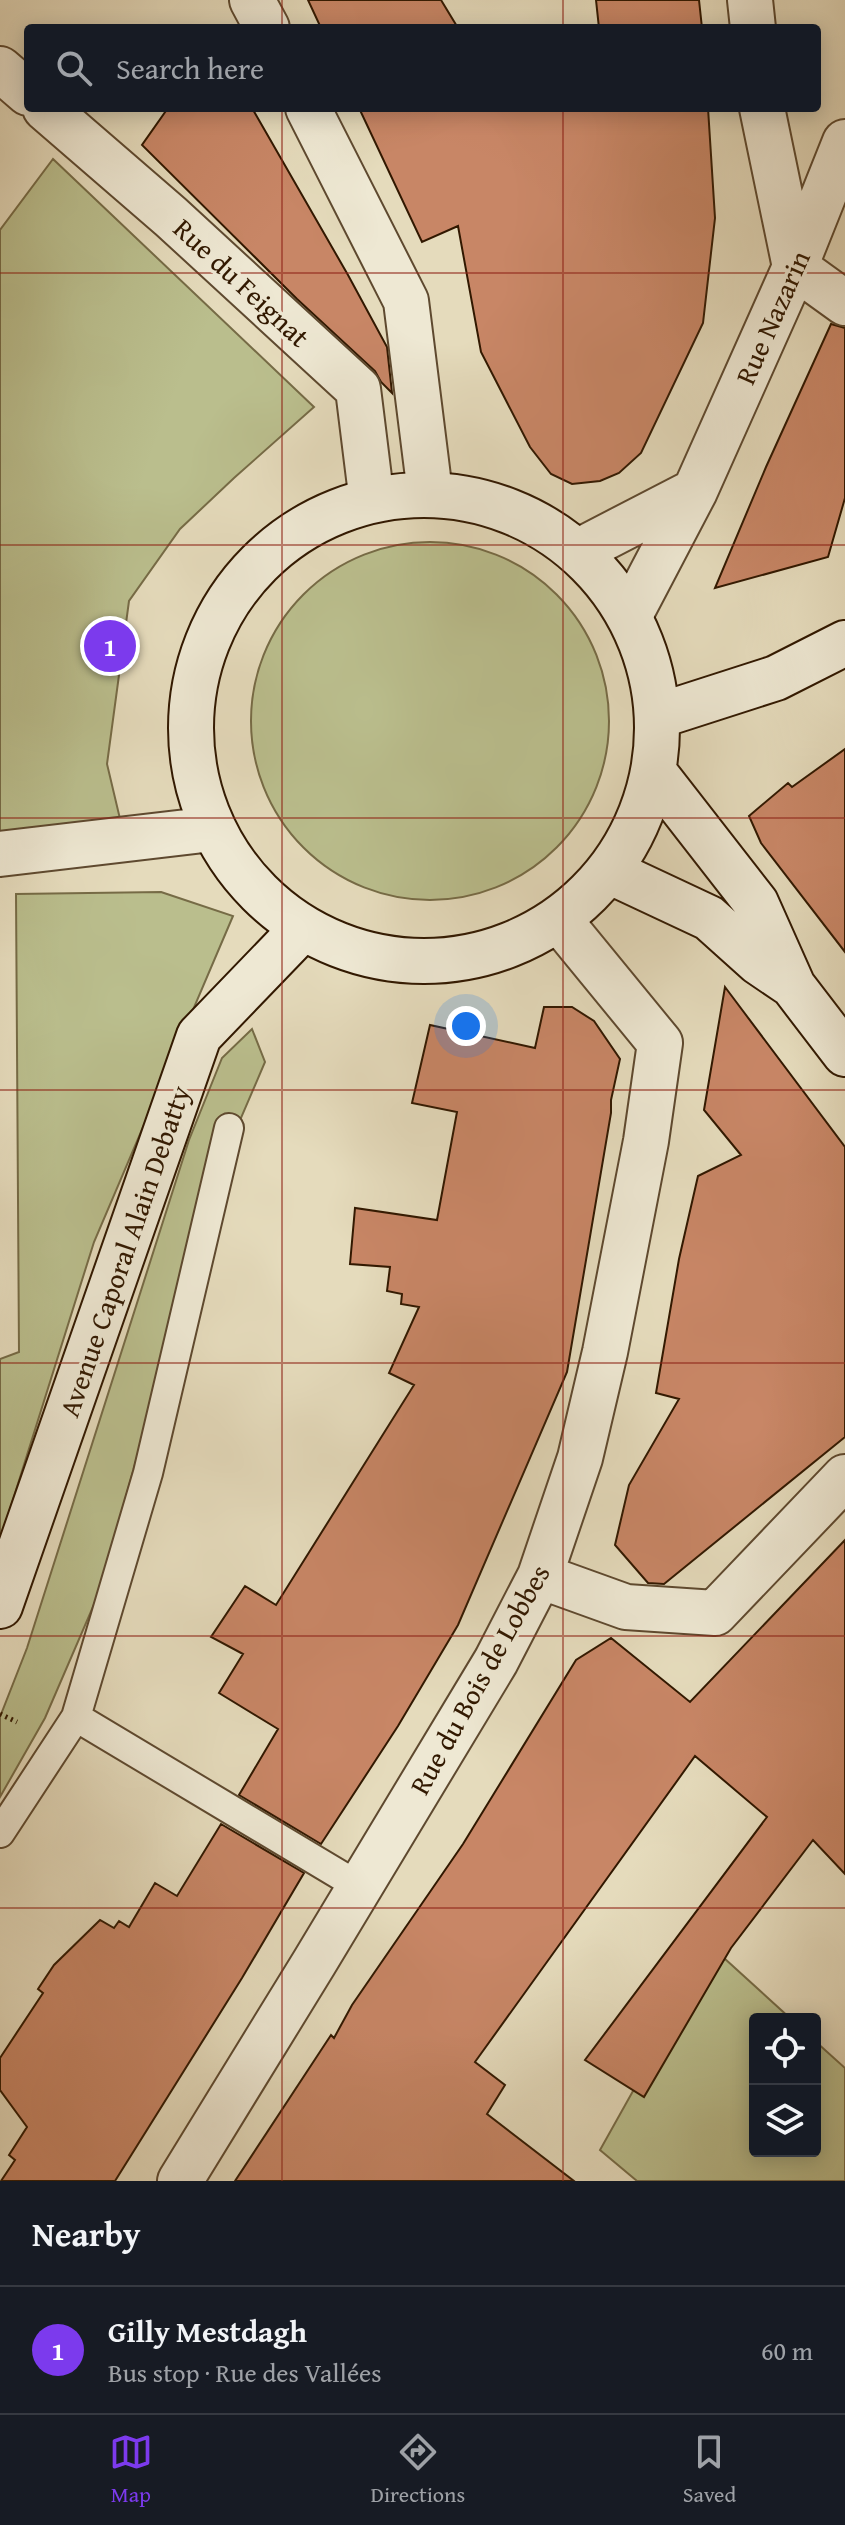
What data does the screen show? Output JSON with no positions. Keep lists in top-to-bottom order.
{
  "streets": {
    "street": [
      "Rue du Feignat",
      "Rue Nazarin",
      "Avenue Caporal Alain Debatty",
      "Rue du Bois de Lobbes"
    ]
  },
  "page": {
    "search": "Search here",
    "pins": "1",
    "heading": "Nearby",
    "list": [
      {
        "mark": "1",
        "name": "Gilly Mestdagh",
        "note": "Bus stop · Rue des Vallées",
        "value": "60 m"
      }
    ],
    "nav": ["Map", "Directions", "Saved"]
  }
}
